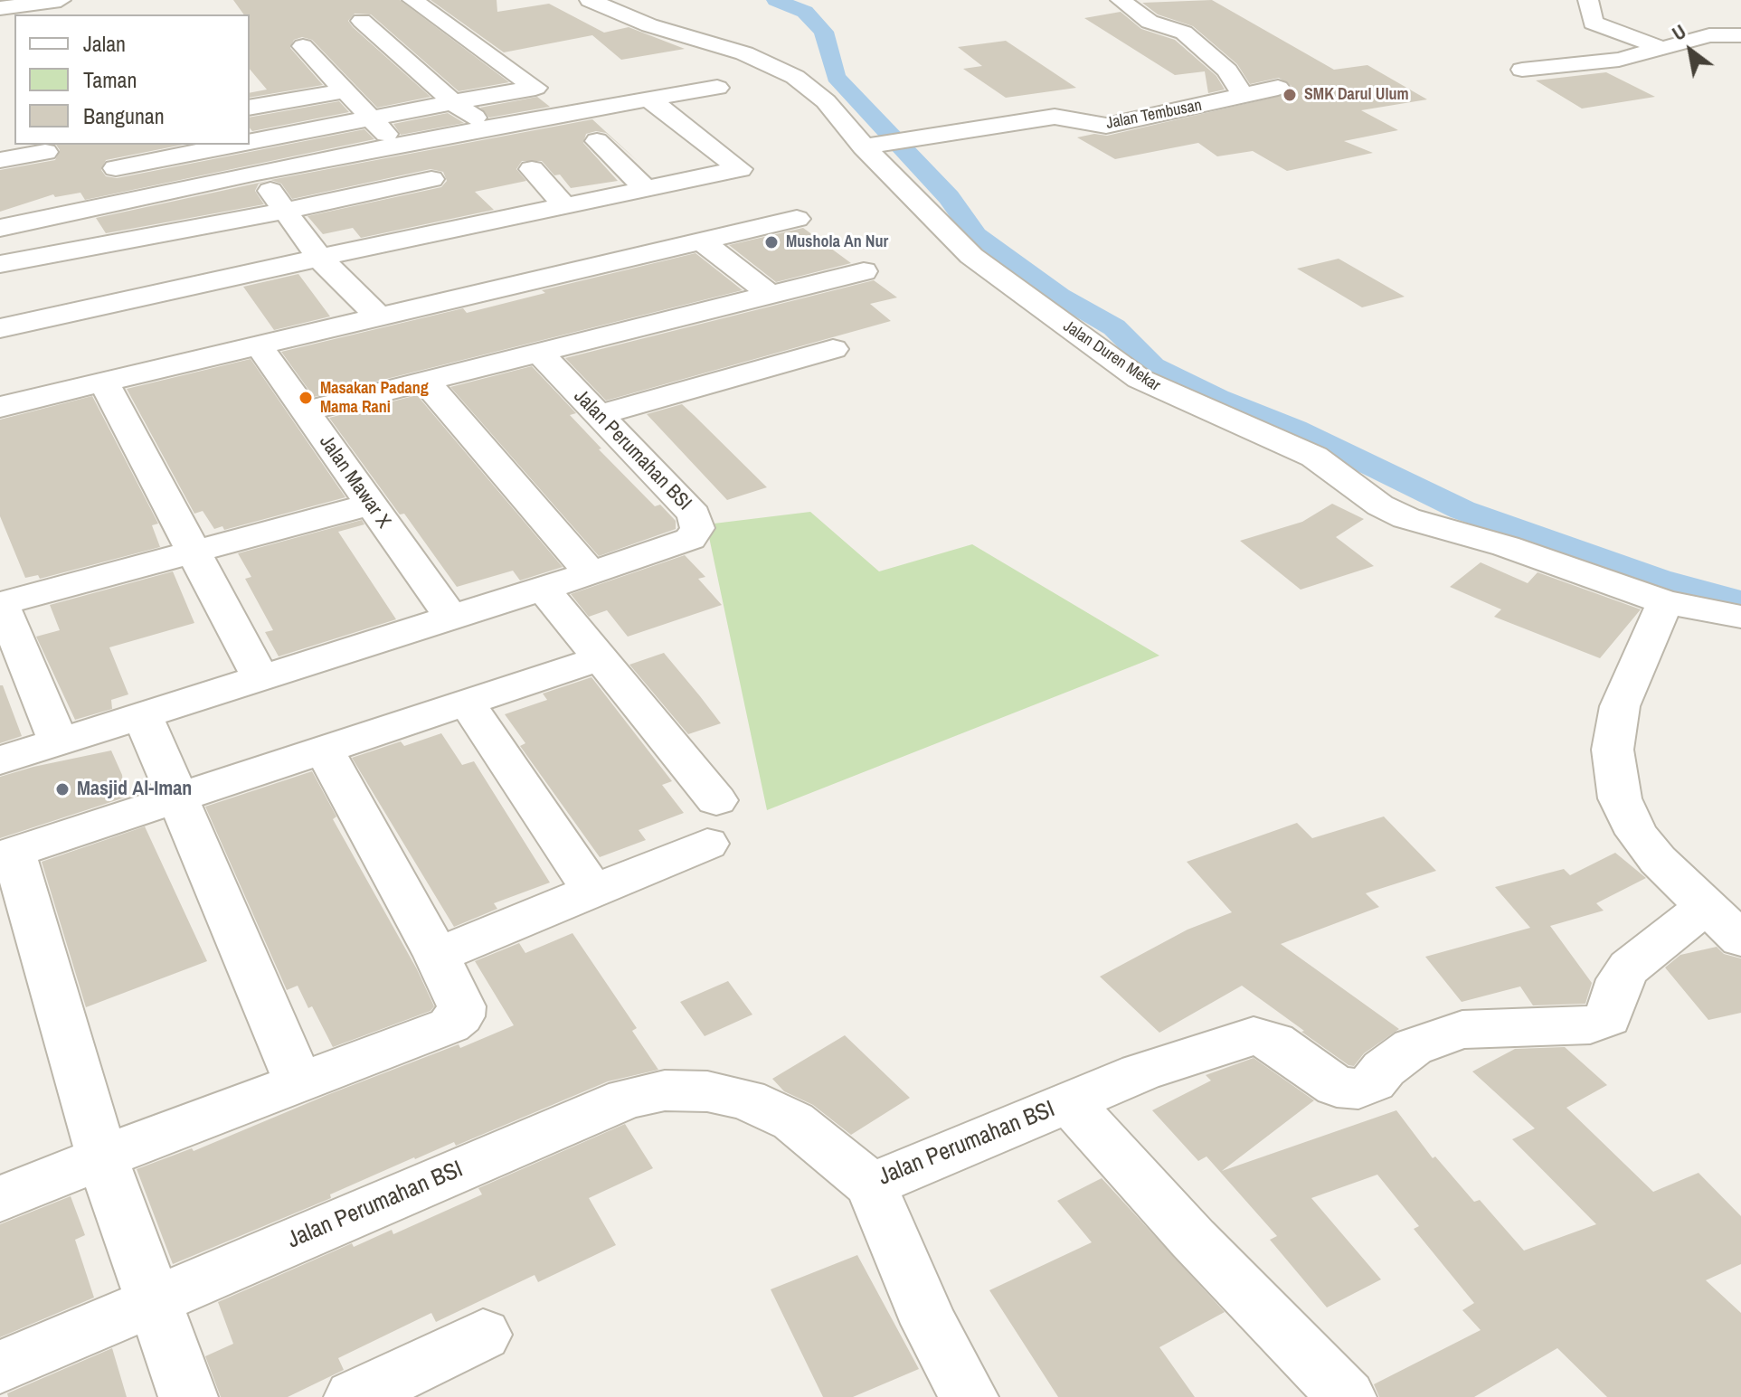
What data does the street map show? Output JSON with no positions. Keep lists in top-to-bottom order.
{
  "streets": {
    "street": [
      "Jalan Tembusan",
      "Jalan Duren Mekar",
      "Jalan Perumahan BSI",
      "Jalan Mawar X"
    ]
  },
  "crossings": [
    ["Jalan Tembusan", "Jalan Duren Mekar"],
    ["Jalan Perumahan BSI", "Jalan Mawar X"]
  ],
  "places": [
    "SMK Darul Ulum",
    "Mushola An Nur",
    "Masakan Padang Mama Rani",
    "Masjid Al-Iman"
  ],
  "legend": ["Jalan", "Taman", "Bangunan"],
  "north": "top left"
}
